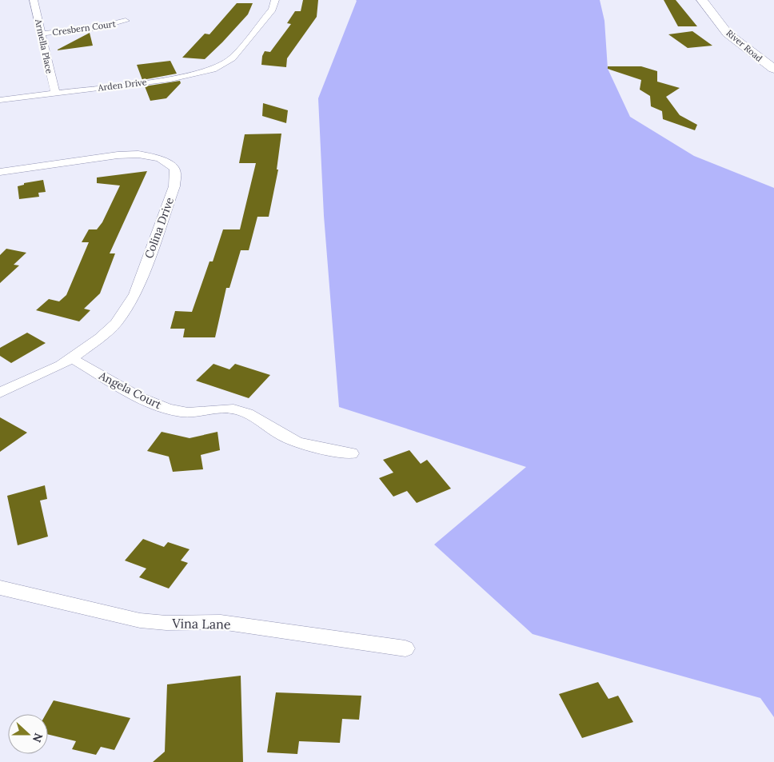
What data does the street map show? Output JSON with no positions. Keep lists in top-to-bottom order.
{
  "streets": {
    "main road": ["River Road"],
    "street": [
      "Cresbern Court",
      "Armella Place",
      "Arden Drive",
      "Colina Drive",
      "Angela Court",
      "Vina Lane"
    ]
  },
  "crossings": [
    ["Cresbern Court", "Armella Place"],
    ["Armella Place", "Arden Drive"],
    ["Colina Drive", "Angela Court"]
  ],
  "north": "right"
}
